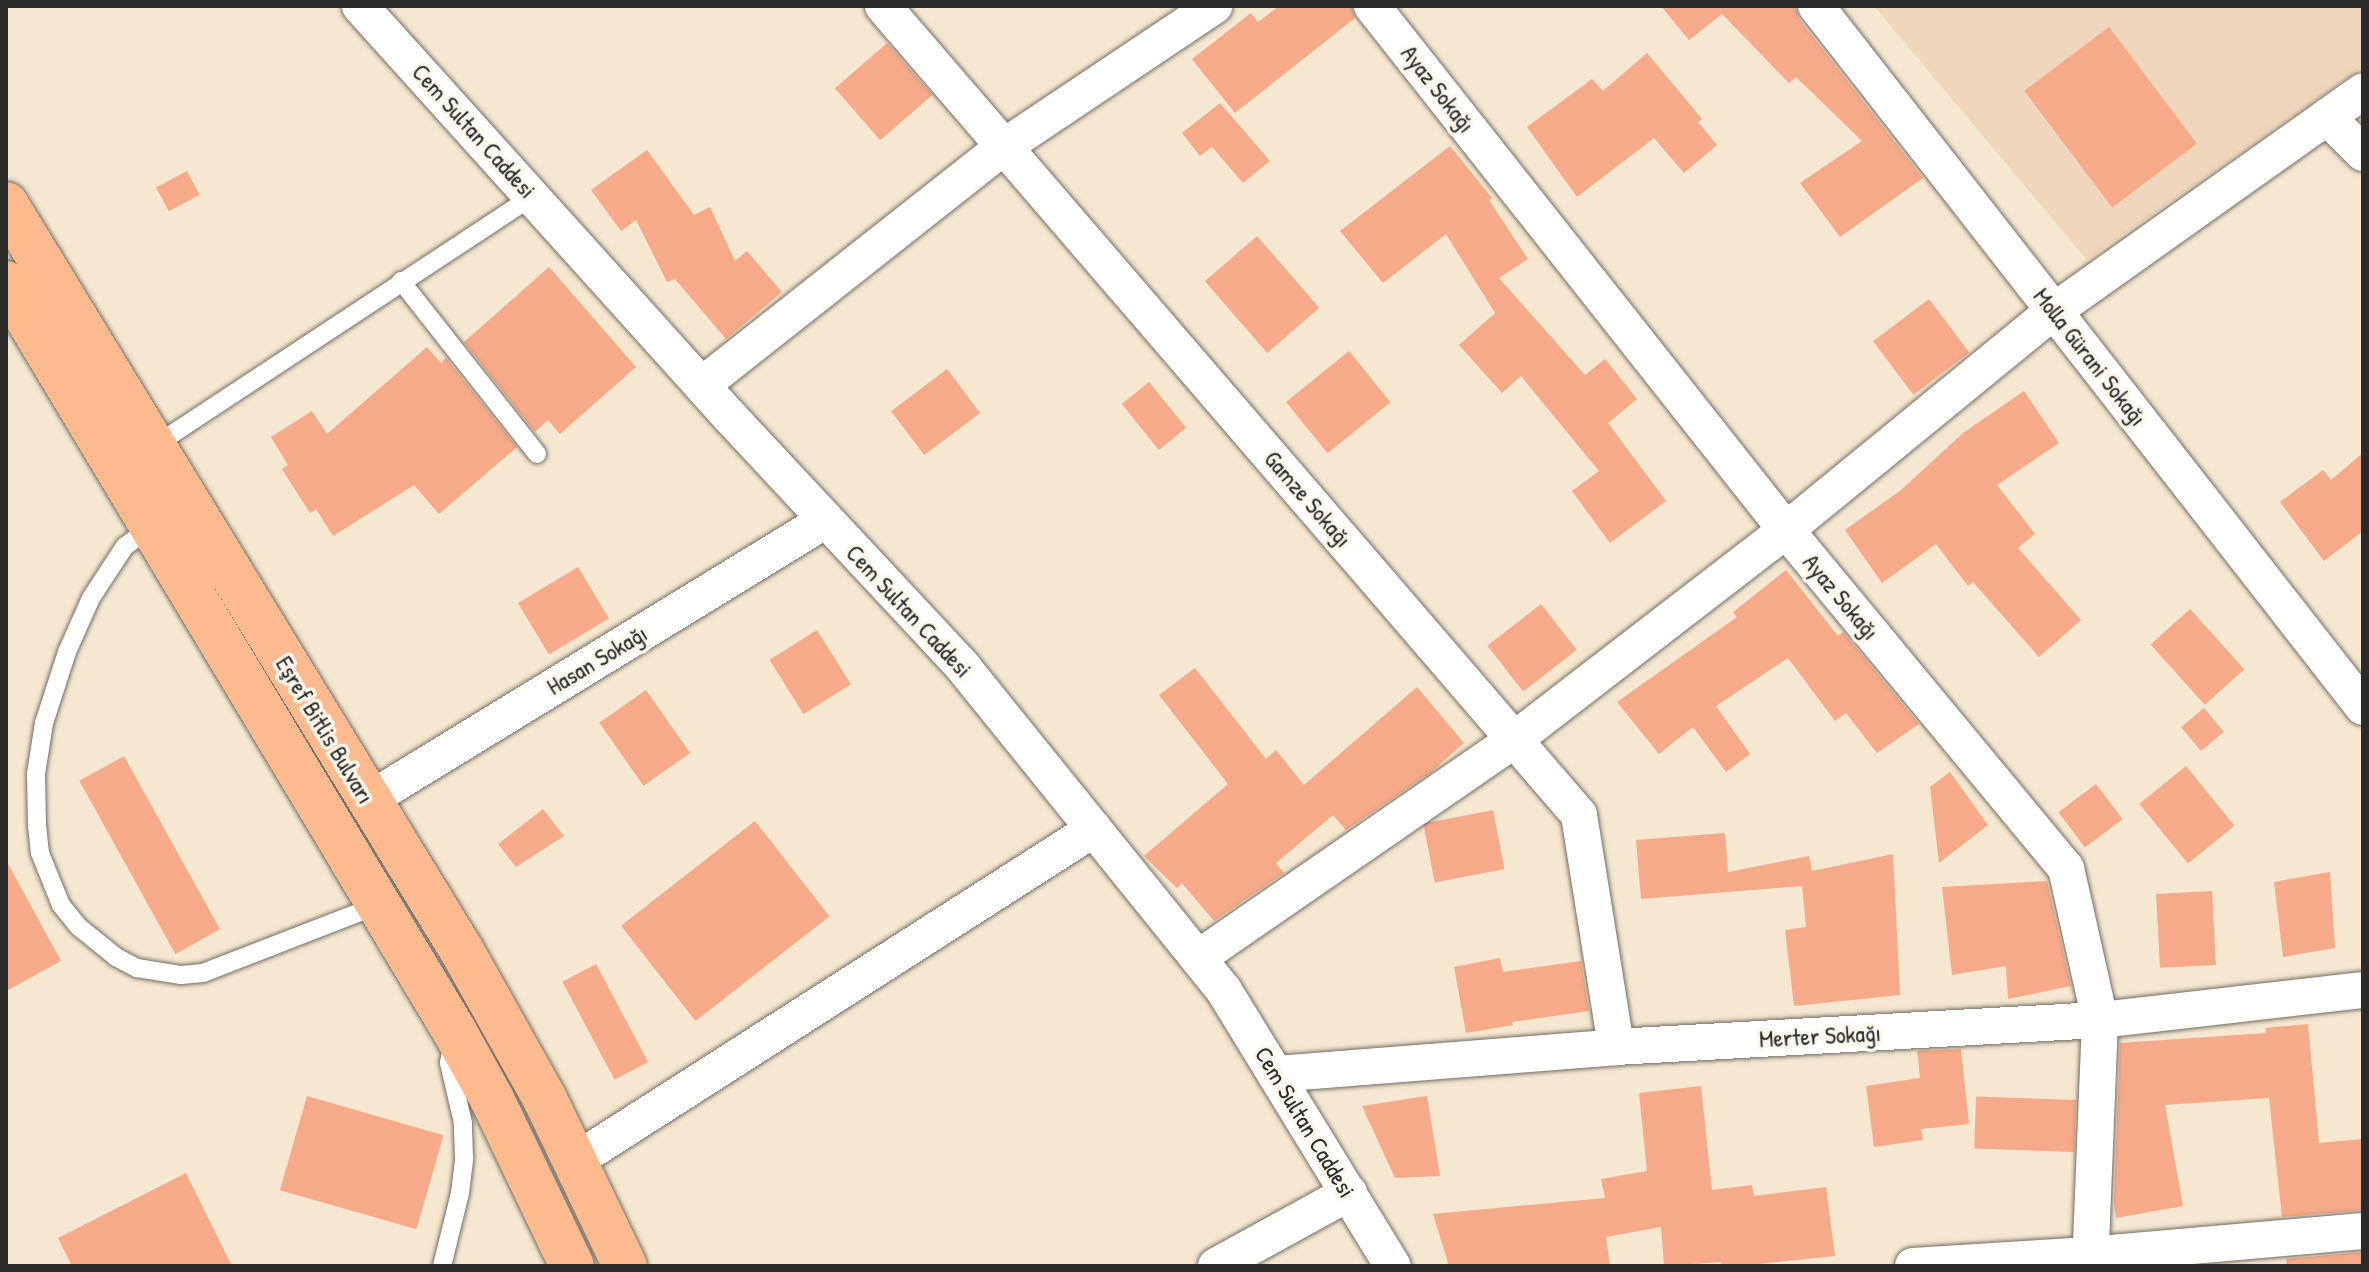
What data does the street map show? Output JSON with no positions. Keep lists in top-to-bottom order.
{
  "streets": {
    "main road": ["Eşref Bitlis Bulvarı"],
    "street": [
      "Ayaz Sokağı",
      "Cem Sultan Caddesi",
      "Molla Gürani Sokağı",
      "Gamze Sokağı",
      "Hasan Sokağı",
      "Merter Sokağı"
    ]
  },
  "crossings": [
    ["Ayaz Sokağı", "Merter Sokağı"],
    ["Cem Sultan Caddesi", "Hasan Sokağı"],
    ["Cem Sultan Caddesi", "Merter Sokağı"],
    ["Gamze Sokağı", "Merter Sokağı"],
    ["Hasan Sokağı", "Eşref Bitlis Bulvarı"]
  ]
}
